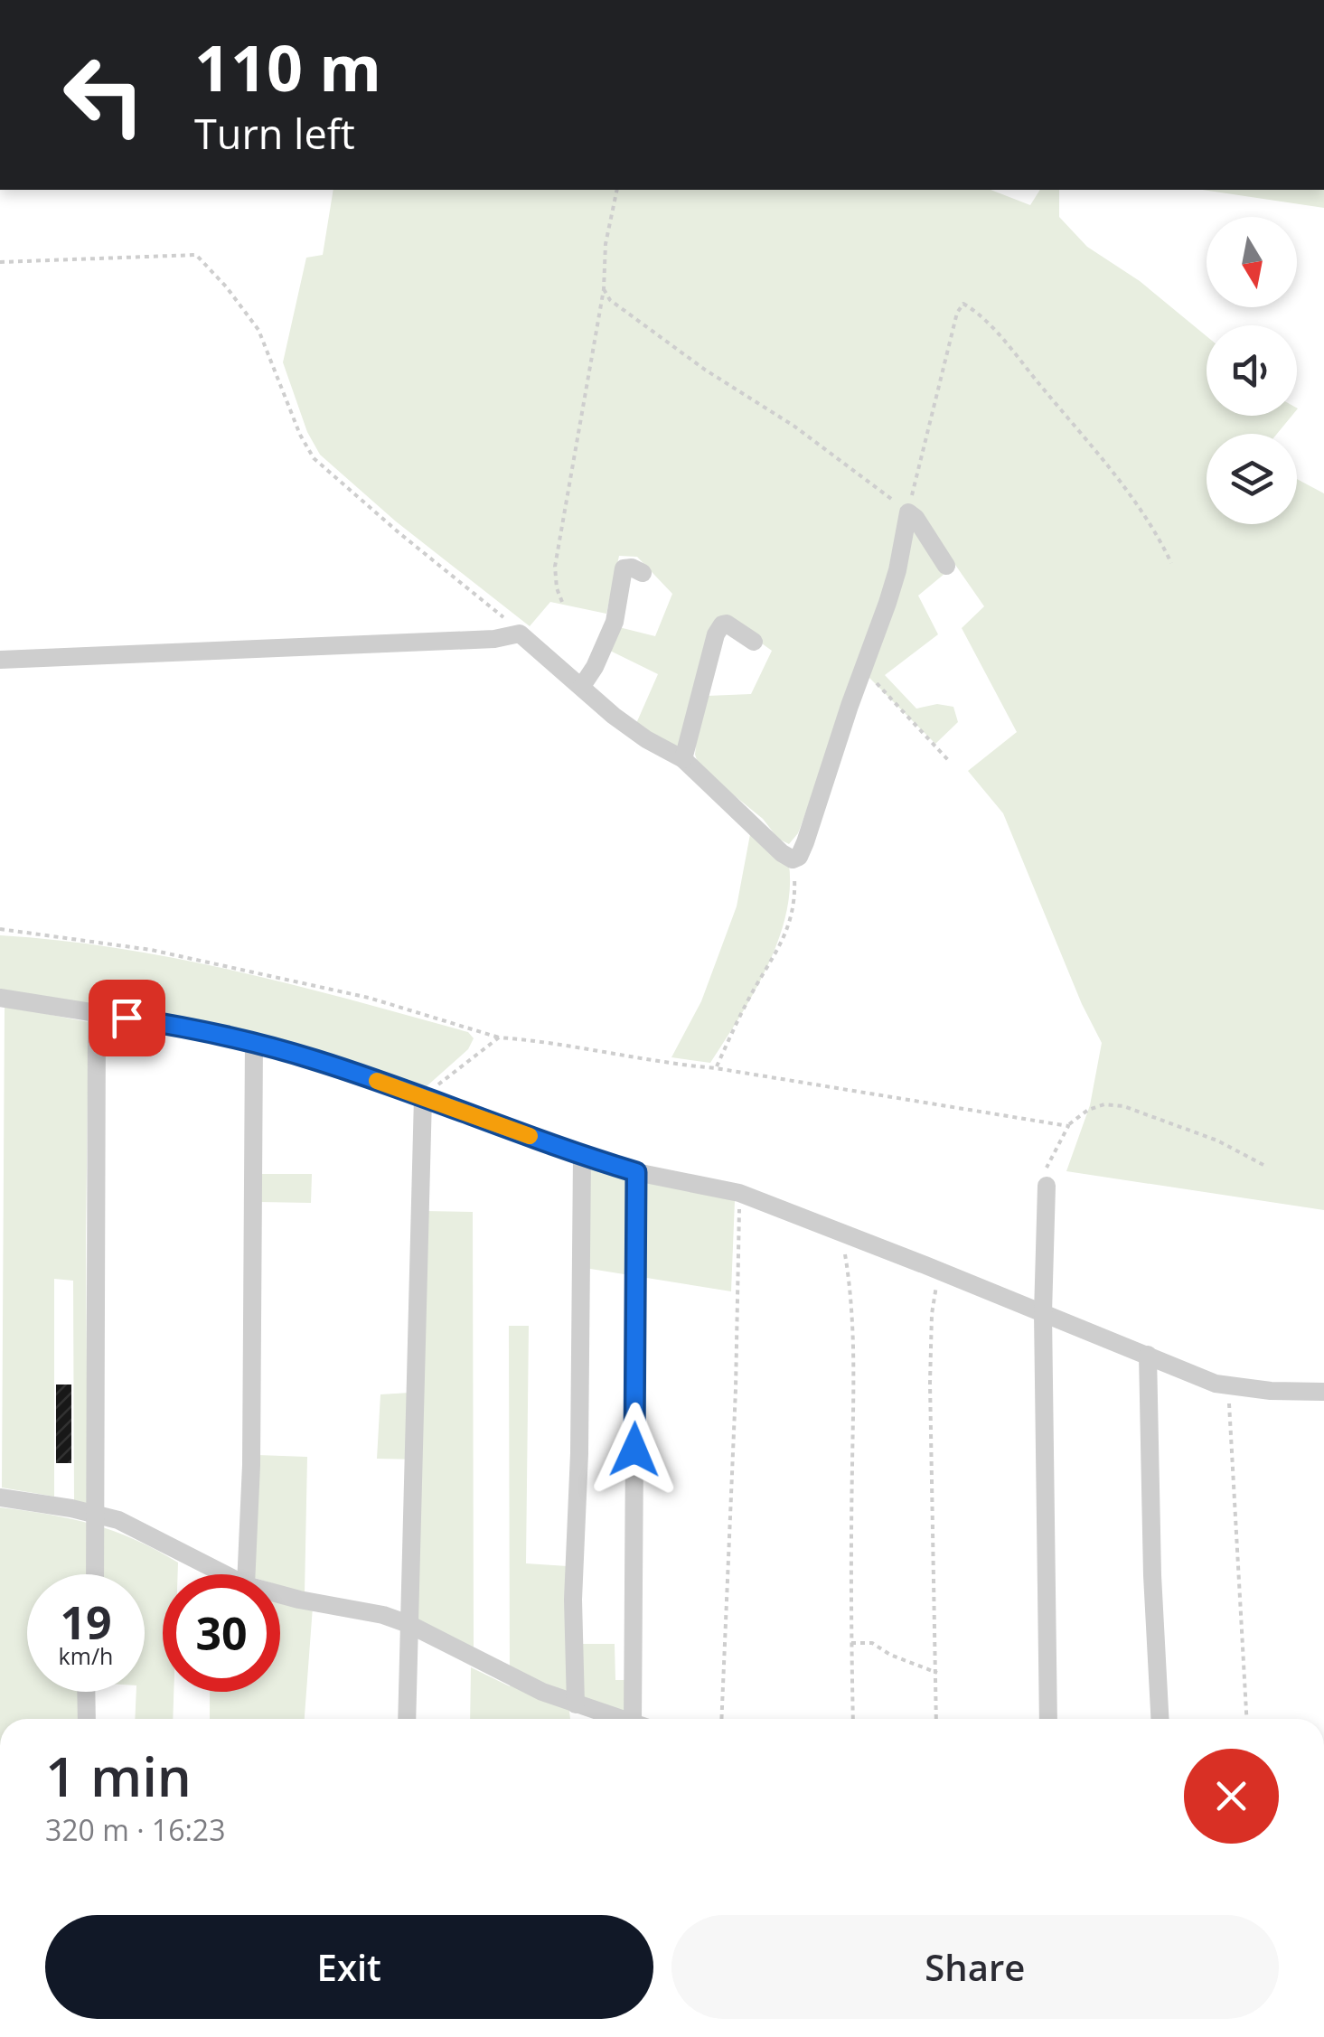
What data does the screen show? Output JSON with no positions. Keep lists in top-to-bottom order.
{
  "north": "bottom",
  "page": {
    "turn": ["110 m", "Turn left"],
    "speed": "19 km/h",
    "limit": "30",
    "heading": ["1 min", "320 m · 16:23"],
    "buttons": ["Exit", "Share"]
  }
}
